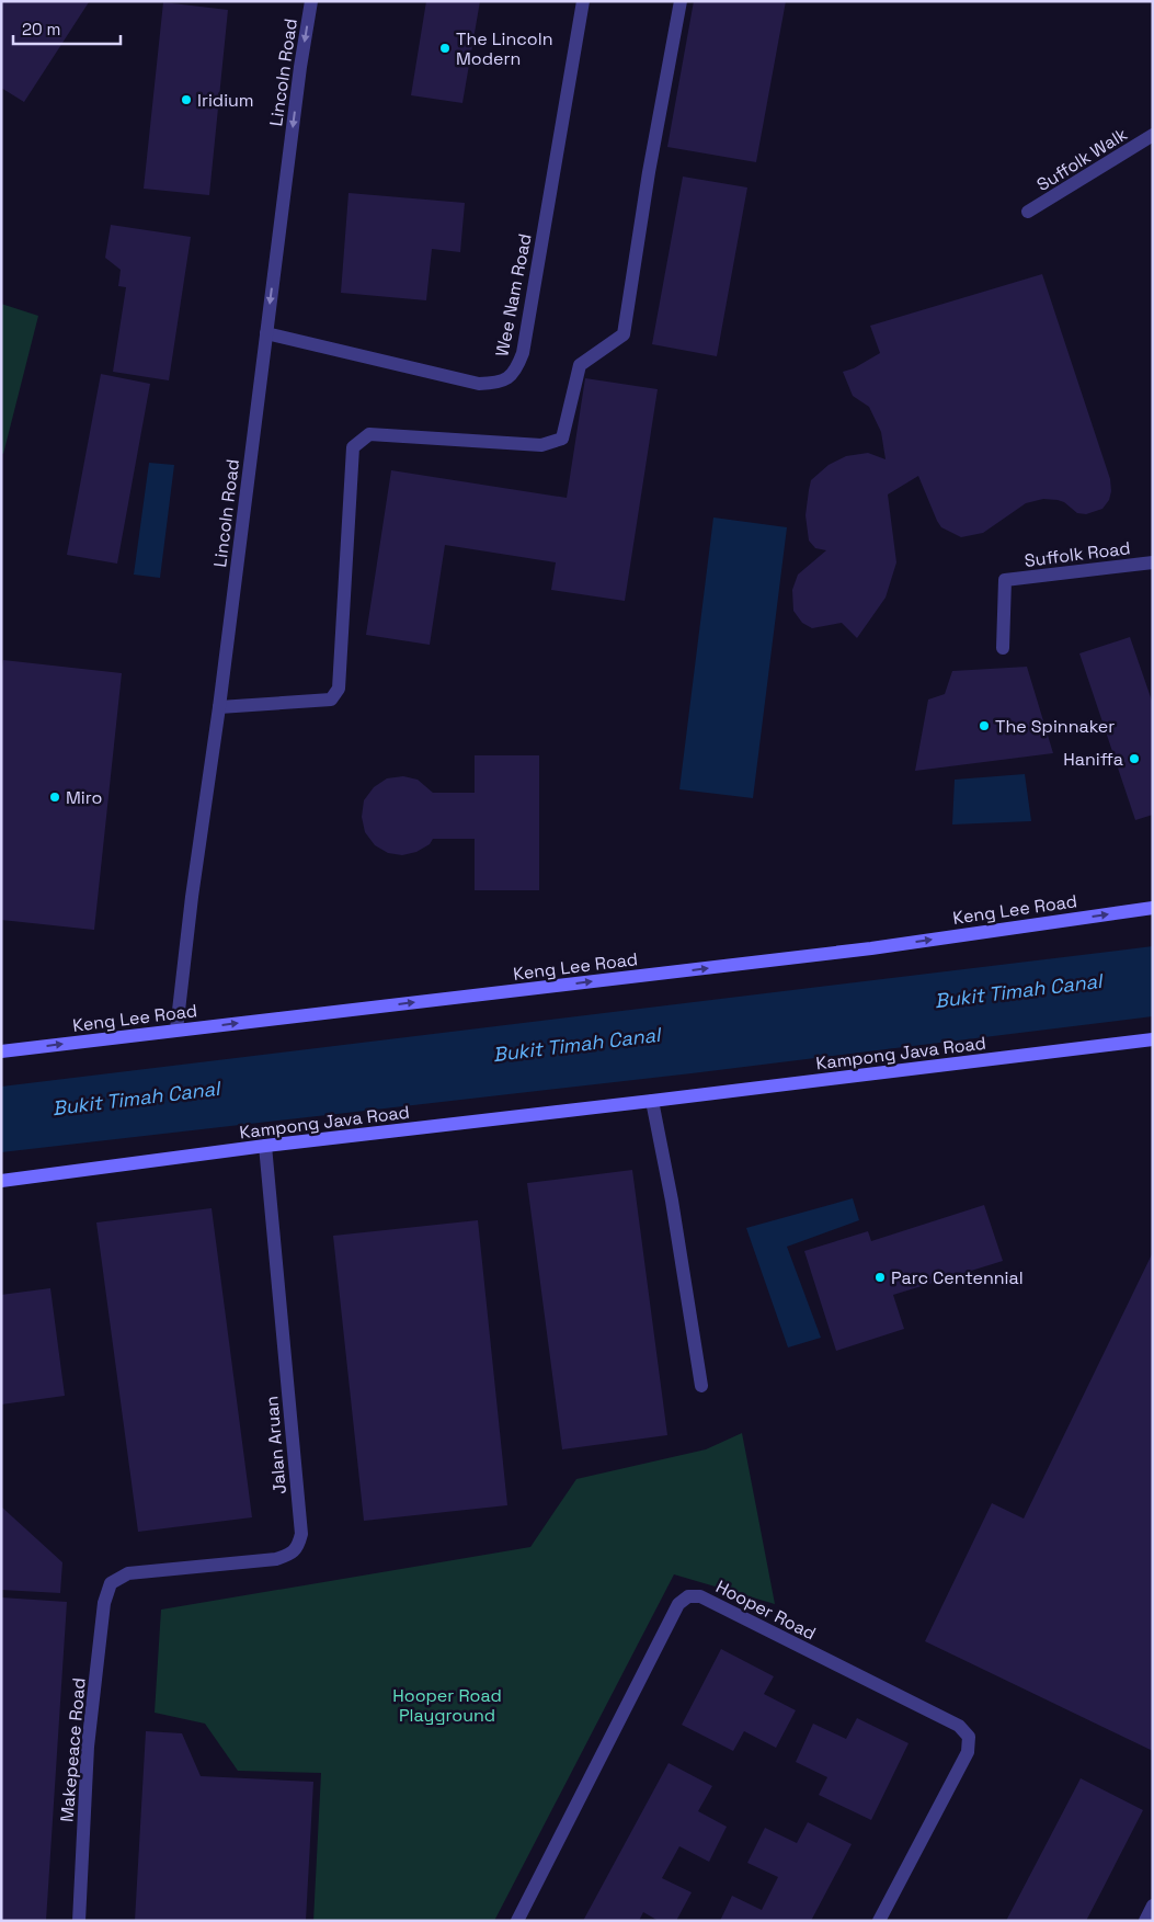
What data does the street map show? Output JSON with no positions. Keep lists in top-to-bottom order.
{
  "streets": {
    "street": [
      "Lincoln Road",
      "Suffolk Walk",
      "Wee Nam Road",
      "Suffolk Road",
      "Keng Lee Road",
      "Kampong Java Road",
      "Jalan Aruan",
      "Hooper Road",
      "Makepeace Road"
    ]
  },
  "crossings": [
    ["Lincoln Road", "Wee Nam Road"],
    ["Lincoln Road", "Keng Lee Road"],
    ["Kampong Java Road", "Jalan Aruan"],
    ["Jalan Aruan", "Makepeace Road"]
  ],
  "one_way": ["Keng Lee Road"],
  "water": ["Bukit Timah Canal"],
  "parks": ["Hooper Road Playground"],
  "places": [
    "The Lincoln Modern",
    "Iridium",
    "The Spinnaker",
    "Haniffa",
    "Miro",
    "Parc Centennial"
  ],
  "scale_bar": "20 m"
}
